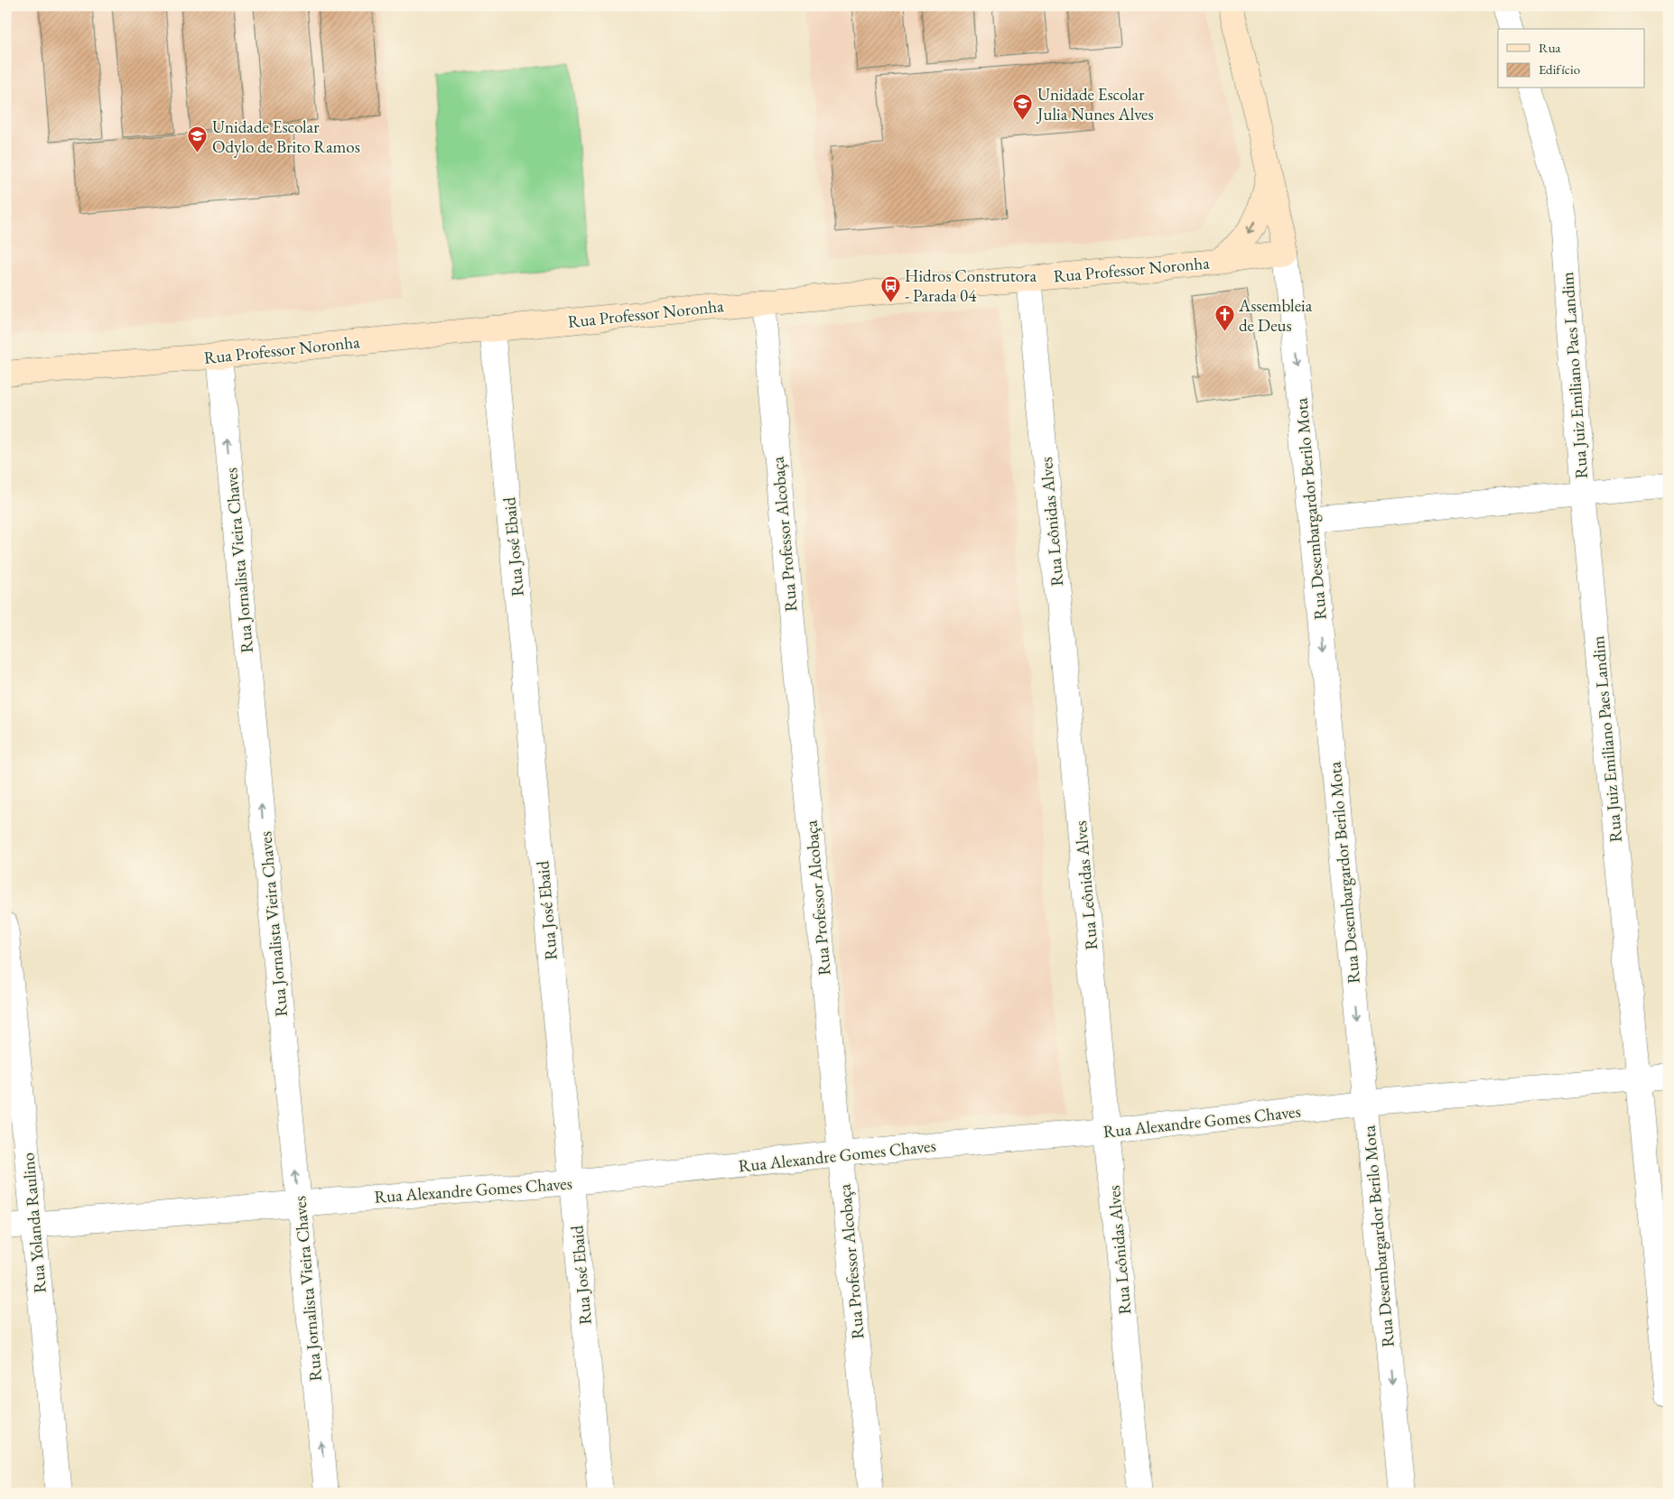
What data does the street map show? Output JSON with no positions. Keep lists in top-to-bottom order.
{
  "streets": {
    "street": [
      "Rua Professor Noronha",
      "Rua Juiz Emiliano Paes Landim",
      "Rua Desembargardor Berilo Mota",
      "Rua Leônidas Alves",
      "Rua Professor Alcobaça",
      "Rua José Ebaid",
      "Rua Jornalista Vieira Chaves",
      "Rua Alexandre Gomes Chaves",
      "Rua Yolanda Raulino"
    ]
  },
  "crossings": [
    ["Rua Professor Noronha", "Rua Desembargardor Berilo Mota"],
    ["Rua Professor Noronha", "Rua Leônidas Alves"],
    ["Rua Professor Noronha", "Rua Professor Alcobaça"],
    ["Rua Professor Noronha", "Rua José Ebaid"],
    ["Rua Professor Noronha", "Rua Jornalista Vieira Chaves"],
    ["Rua Juiz Emiliano Paes Landim", "Rua Alexandre Gomes Chaves"],
    ["Rua Desembargardor Berilo Mota", "Rua Alexandre Gomes Chaves"],
    ["Rua Leônidas Alves", "Rua Alexandre Gomes Chaves"],
    ["Rua Professor Alcobaça", "Rua Alexandre Gomes Chaves"],
    ["Rua José Ebaid", "Rua Alexandre Gomes Chaves"],
    ["Rua Jornalista Vieira Chaves", "Rua Alexandre Gomes Chaves"],
    ["Rua Alexandre Gomes Chaves", "Rua Yolanda Raulino"]
  ],
  "one_way": ["Rua Desembargardor Berilo Mota", "Rua Jornalista Vieira Chaves"],
  "places": {
    "school or university": ["Unidade Escolar Julia Nunes Alves", "Unidade Escolar Odylo de Brito Ramos"],
    "bus stop": ["Hidros Construtora - Parada 04"],
    "church": ["Assembleia de Deus"]
  },
  "legend": ["Rua", "Edifício"]
}
